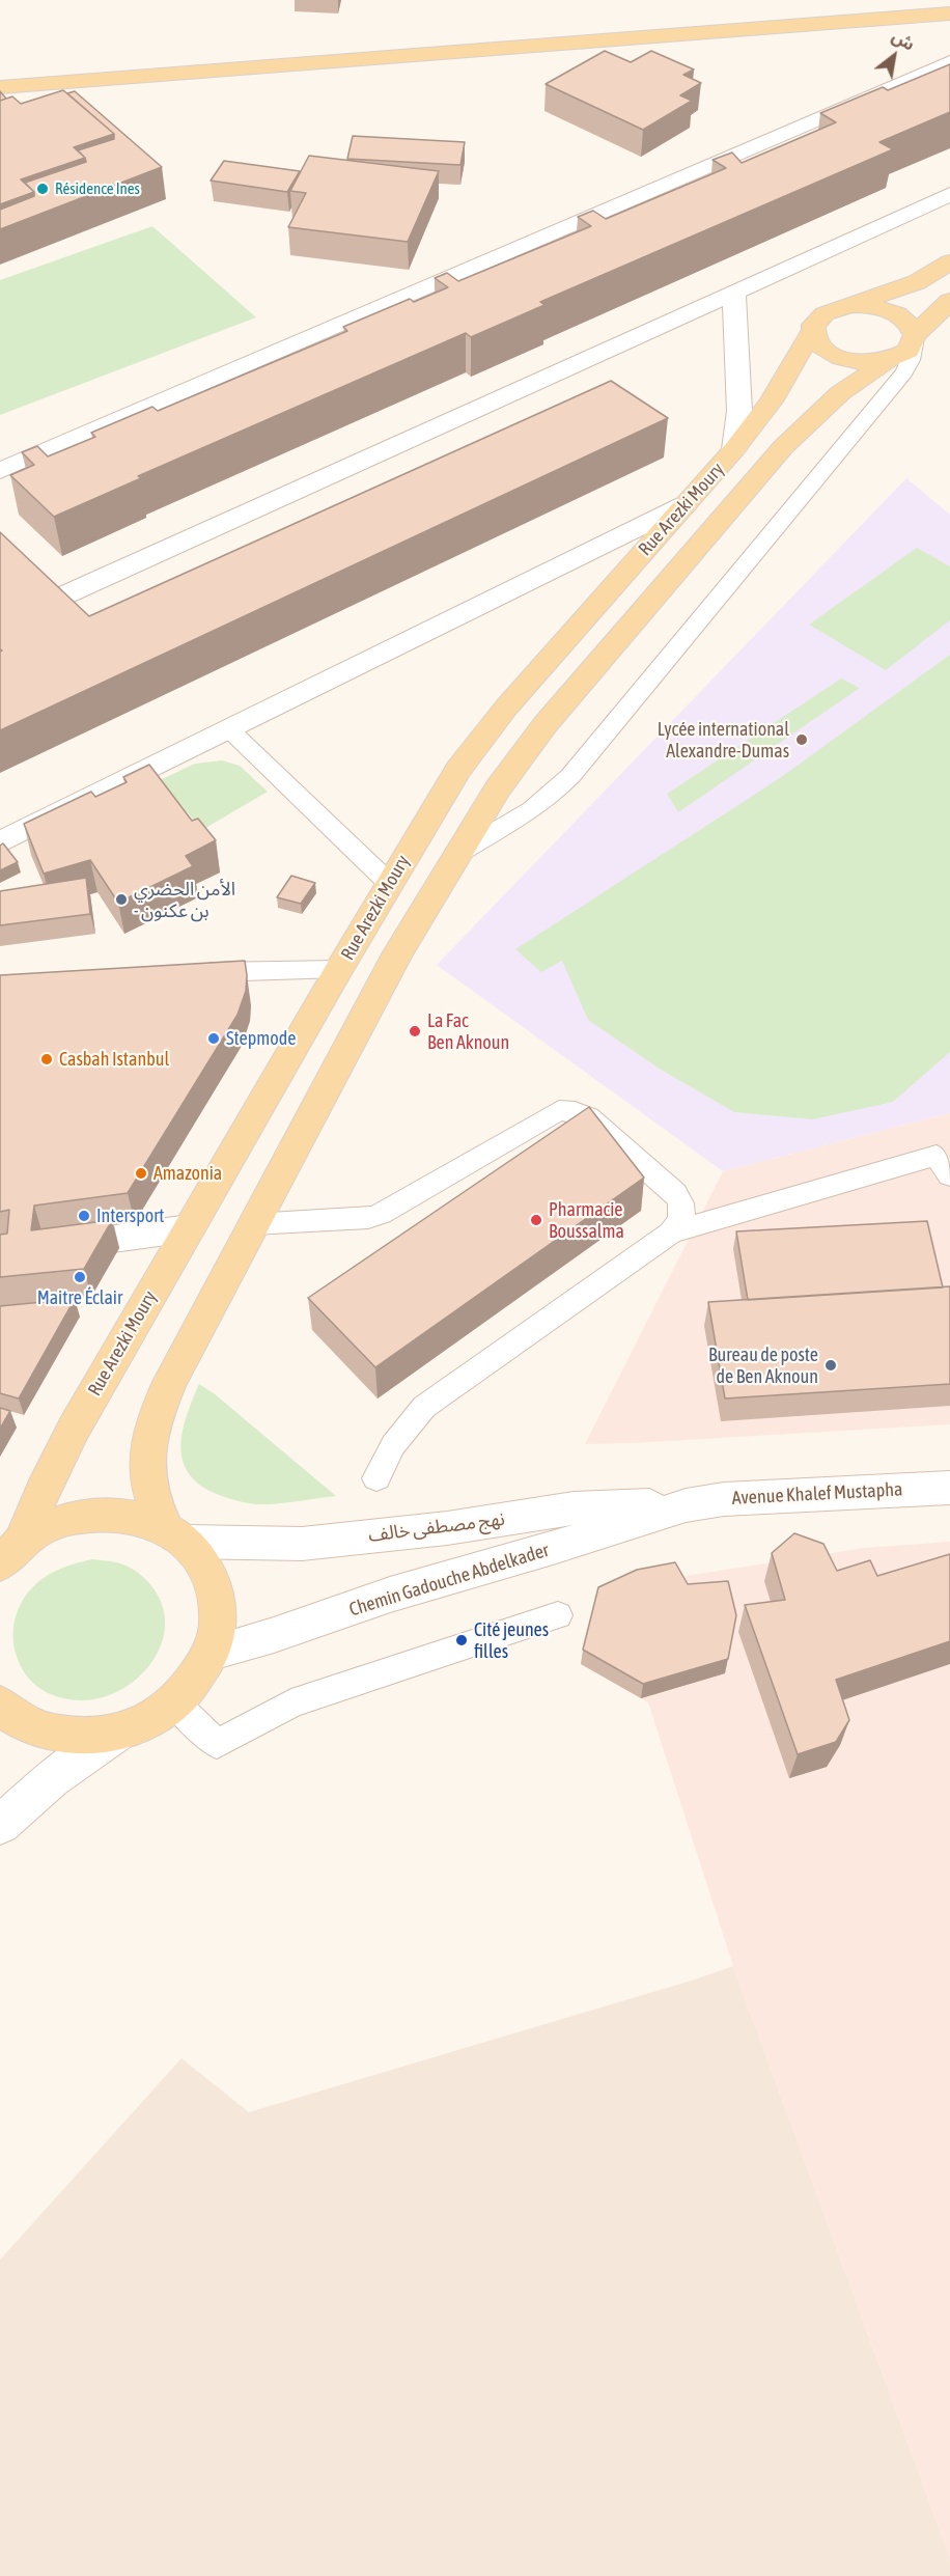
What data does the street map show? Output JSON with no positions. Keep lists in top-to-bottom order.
{
  "streets": {
    "main road": ["Rue Arezki Moury"],
    "street": ["Avenue Khalef Mustapha", "نهج مصطفى خالف", "Chemin Gadouche Abdelkader"]
  },
  "crossings": [
    ["Rue Arezki Moury", "نهج مصطفى خالف"],
    ["Rue Arezki Moury", "Chemin Gadouche Abdelkader"],
    ["Avenue Khalef Mustapha", "نهج مصطفى خالف"],
    ["Avenue Khalef Mustapha", "Chemin Gadouche Abdelkader"],
    ["نهج مصطفى خالف", "Chemin Gadouche Abdelkader"]
  ],
  "places": [
    "Résidence Ines",
    "Lycée international Alexandre-Dumas",
    "الأمن الحضري - بن عكنون",
    "La Fac Ben Aknoun",
    "Stepmode",
    "Casbah Istanbul",
    "Amazonia",
    "Intersport",
    "Pharmacie Boussalma",
    "Maitre Éclair",
    "Bureau de poste de Ben Aknoun",
    "Cité jeunes filles"
  ],
  "north": "top right"
}
